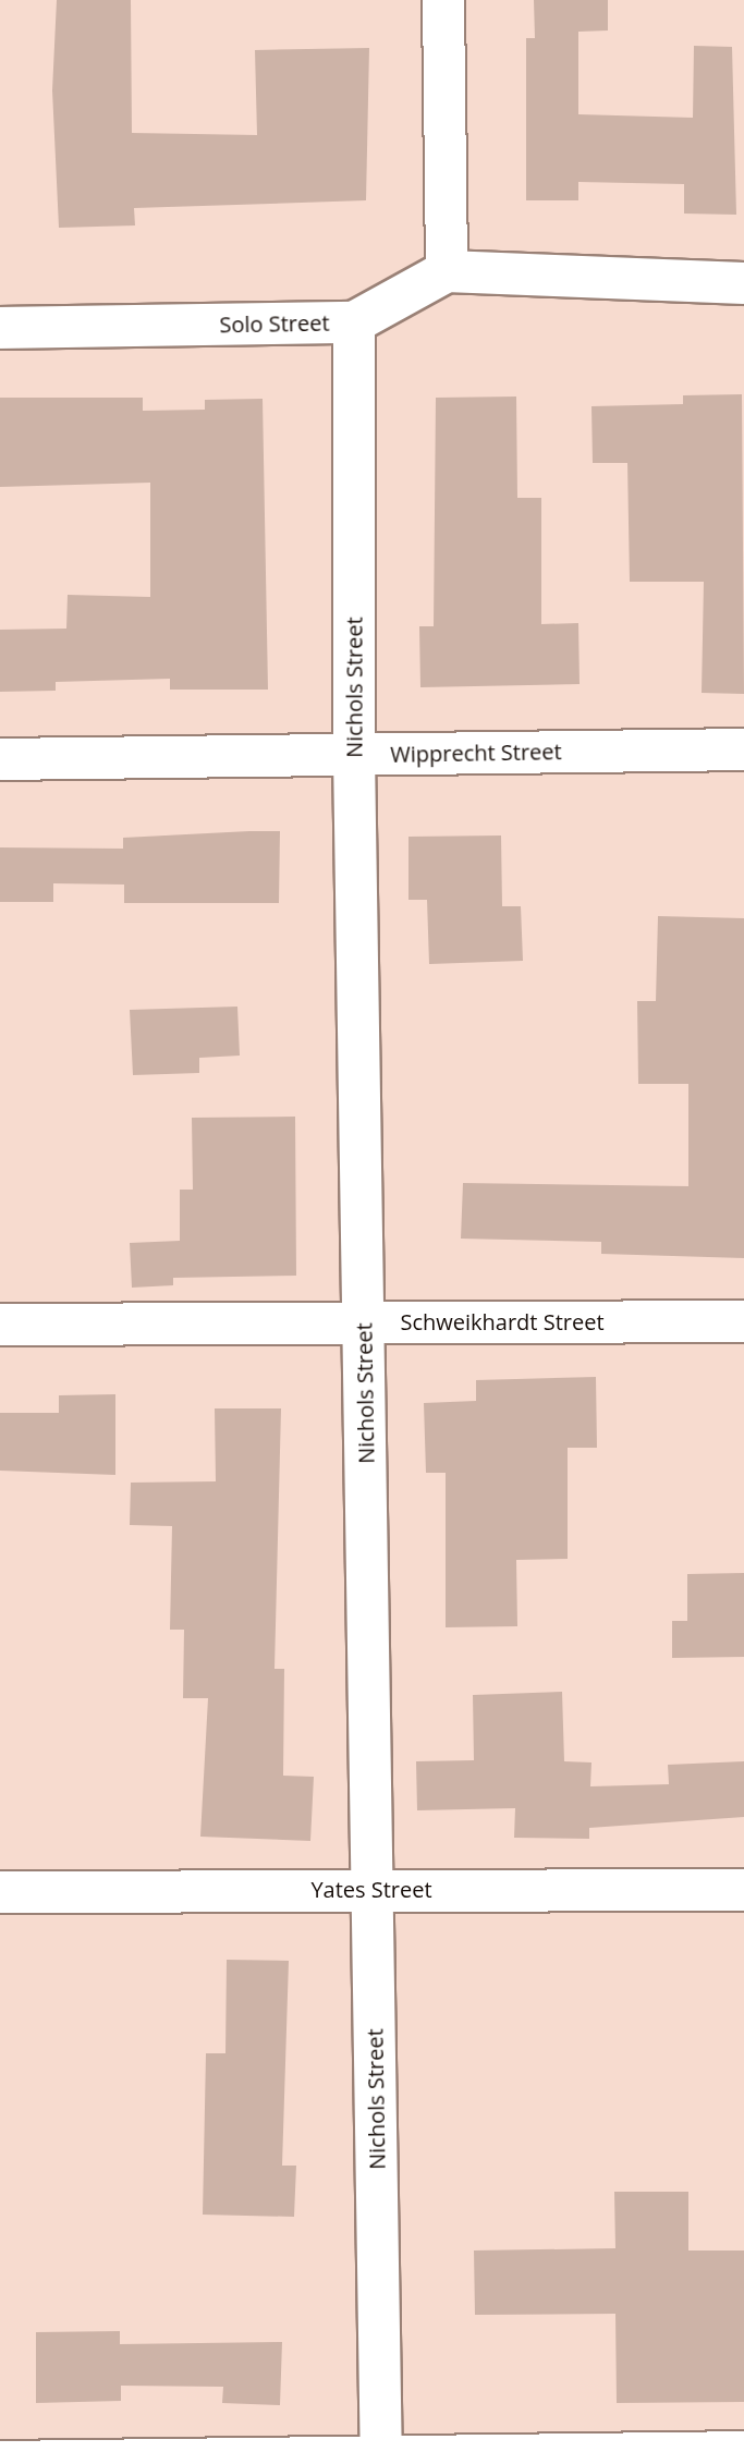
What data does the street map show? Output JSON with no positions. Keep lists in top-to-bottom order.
{
  "streets": {
    "street": [
      "Solo Street",
      "Nichols Street",
      "Wipprecht Street",
      "Schweikhardt Street",
      "Yates Street"
    ]
  },
  "crossings": [
    ["Solo Street", "Nichols Street"],
    ["Nichols Street", "Wipprecht Street"],
    ["Nichols Street", "Schweikhardt Street"],
    ["Nichols Street", "Yates Street"]
  ]
}
